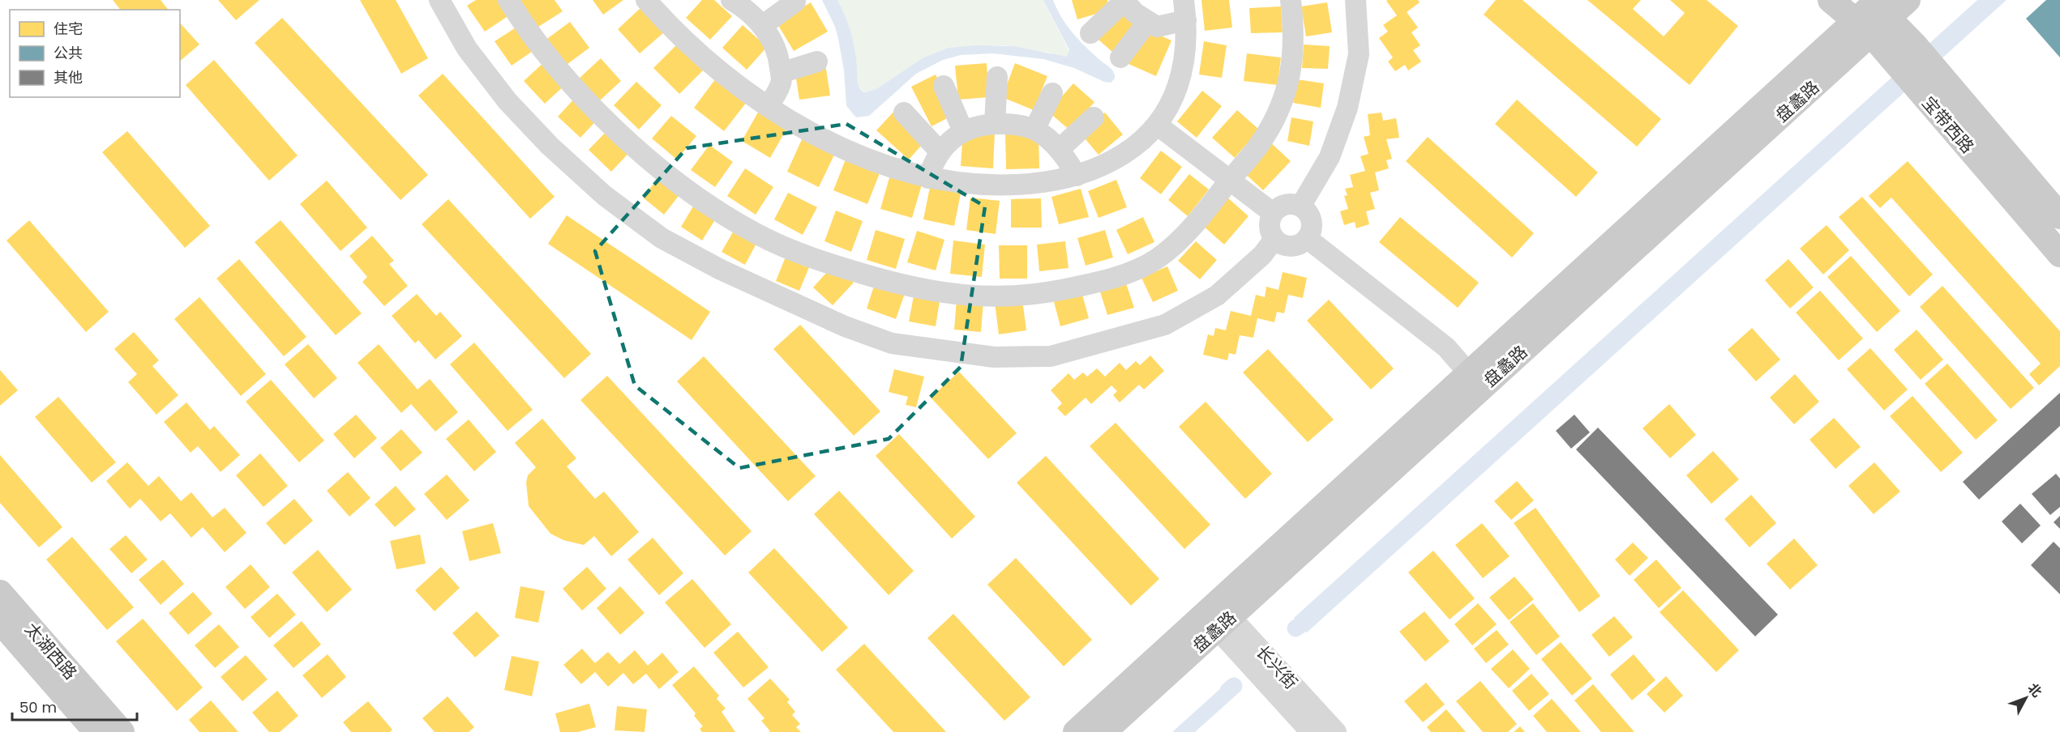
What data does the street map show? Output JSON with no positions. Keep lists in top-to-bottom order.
{
  "streets": {
    "main road": ["盘蠡路", "宝带西路", "太湖西路"],
    "street": ["长兴街"]
  },
  "crossings": [
    ["盘蠡路", "宝带西路"],
    ["盘蠡路", "长兴街"]
  ],
  "legend": ["住宅", "公共", "其他"],
  "scale_bar": "50 m",
  "north": "top right"
}
